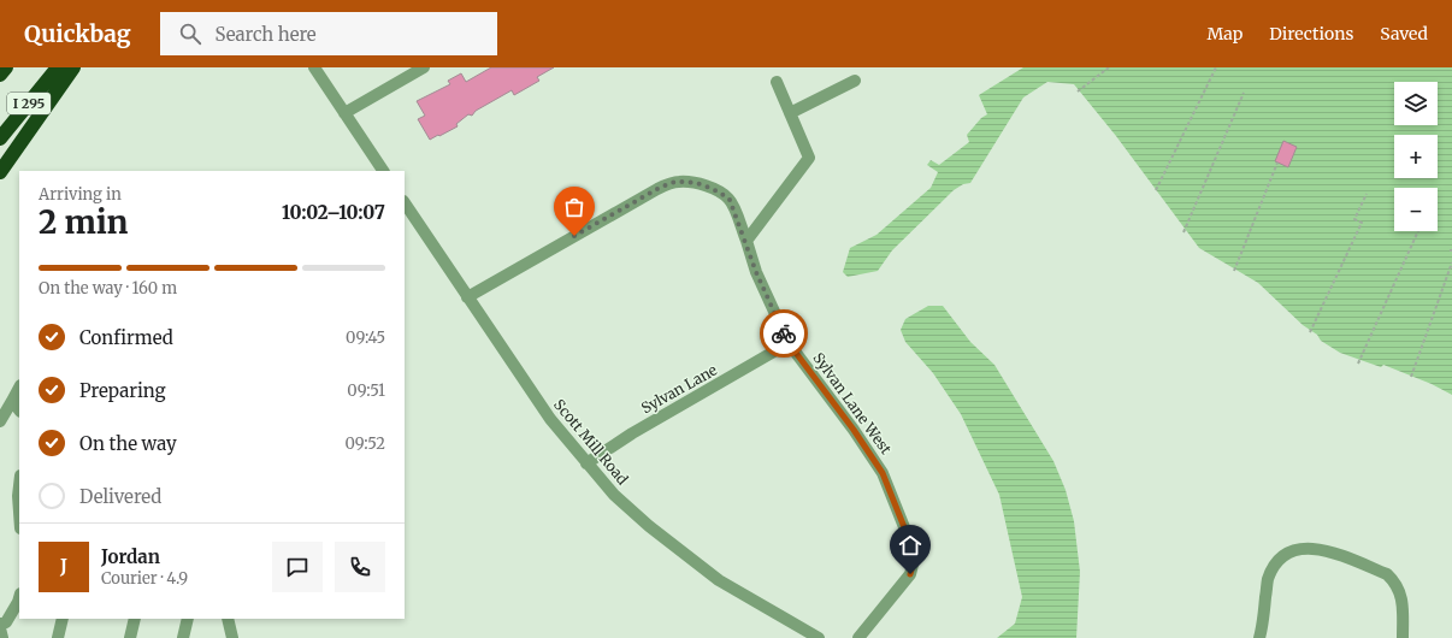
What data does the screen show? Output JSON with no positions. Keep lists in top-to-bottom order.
{
  "streets": {
    "highway": ["I 295"],
    "street": ["Sylvan Lane", "Sylvan Lane West", "Scott Mill Road"]
  },
  "crossings": [
    ["Sylvan Lane", "Sylvan Lane West"],
    ["Sylvan Lane", "Scott Mill Road"],
    ["Sylvan Lane West", "Scott Mill Road"]
  ],
  "page": {
    "header": "Quickbag",
    "search": "Search here",
    "nav": ["Map", "Directions", "Saved"],
    "map_buttons": ["+", "−"],
    "heading": ["2 min", "Arriving in", "10:02–10:07"],
    "panel": ["Jordan", "Courier · 4.9"],
    "bar": "On the way · 160 m",
    "list": [
      ["Confirmed", "09:45"],
      ["Preparing", "09:51"],
      ["On the way", "09:52"],
      "Delivered"
    ],
    "round": "J"
  }
}
